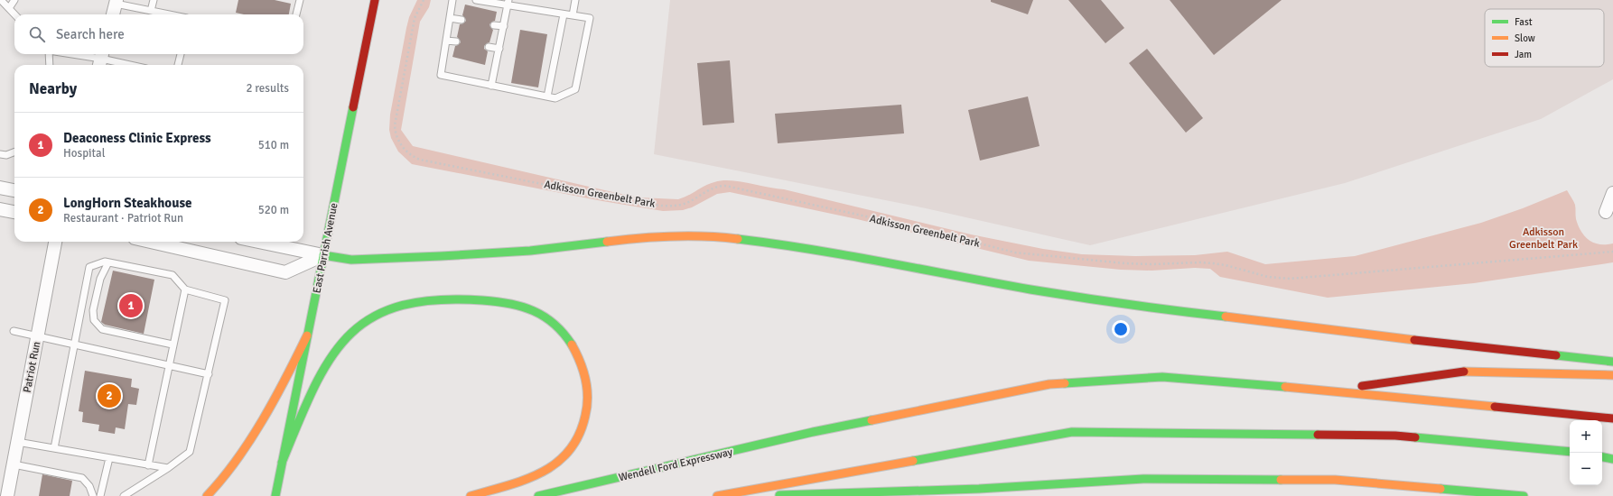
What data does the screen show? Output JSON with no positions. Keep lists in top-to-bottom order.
{
  "streets": {
    "main road": ["East Parrish Avenue", "Wendell Ford Expressway"],
    "street": ["Patriot Run"],
    "path": ["Adkisson Greenbelt Park"]
  },
  "parks": ["Adkisson Greenbelt Park"],
  "legend": ["Fast", "Slow", "Jam"],
  "page": {
    "search": "Search here",
    "heading": ["Nearby", "2 results"],
    "list": [
      {
        "mark": "1",
        "name": "Deaconess Clinic Express",
        "note": "Hospital",
        "value": "510 m"
      },
      {
        "mark": "2",
        "name": "LongHorn Steakhouse",
        "note": "Restaurant · Patriot Run",
        "value": "520 m"
      }
    ],
    "pins": ["1", "2"],
    "map_buttons": ["+", "−"]
  }
}
